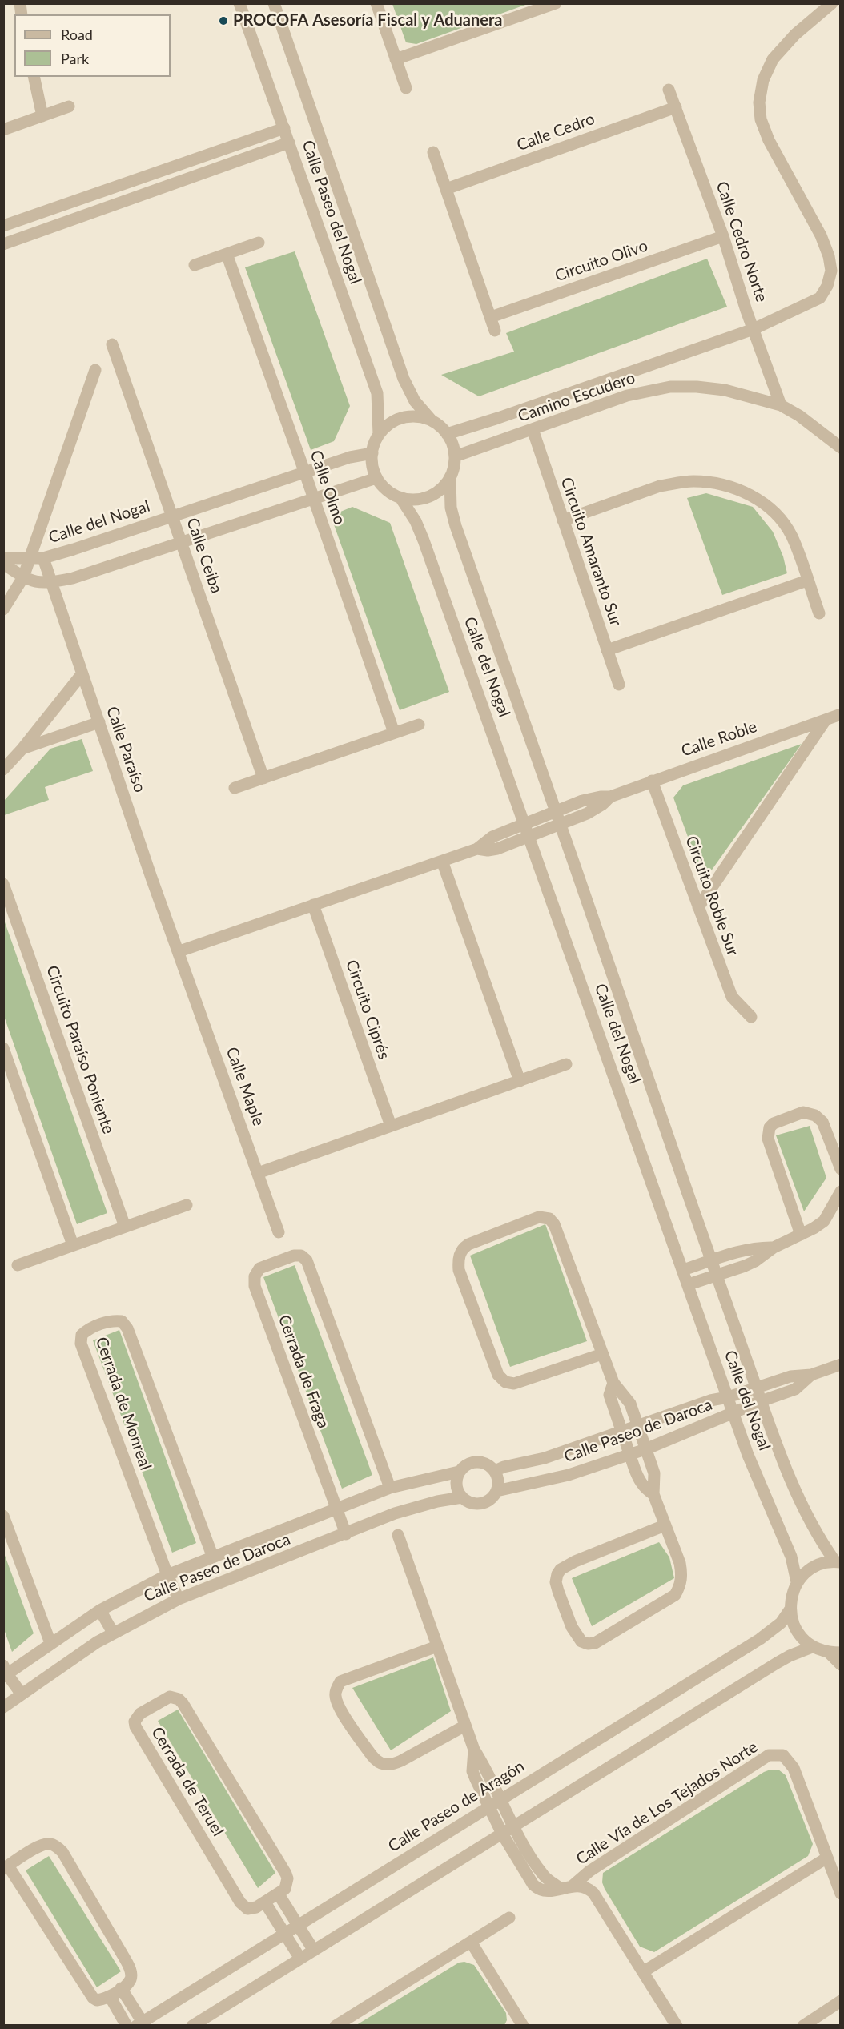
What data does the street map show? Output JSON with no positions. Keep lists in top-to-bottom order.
{
  "streets": {
    "street": [
      "Calle Cedro",
      "Calle Paseo del Nogal",
      "Calle Cedro Norte",
      "Circuito Olivo",
      "Camino Escudero",
      "Calle Olmo",
      "Calle del Nogal",
      "Circuito Amaranto Sur",
      "Calle Ceiba",
      "Calle Roble",
      "Calle Paraíso",
      "Circuito Roble Sur",
      "Circuito Ciprés",
      "Circuito Paraíso Poniente",
      "Calle Maple",
      "Cerrada de Fraga",
      "Cerrada de Monreal",
      "Calle Paseo de Daroca",
      "Cerrada de Teruel",
      "Calle Vía de Los Tejados Norte",
      "Calle Paseo de Aragón"
    ]
  },
  "crossings": [
    ["Calle Cedro", "Calle Cedro Norte"],
    ["Calle Paseo del Nogal", "Camino Escudero"],
    ["Calle Paseo del Nogal", "Calle del Nogal"],
    ["Calle Cedro Norte", "Circuito Olivo"],
    ["Calle Cedro Norte", "Camino Escudero"],
    ["Camino Escudero", "Calle del Nogal"],
    ["Camino Escudero", "Circuito Amaranto Sur"],
    ["Calle Olmo", "Calle del Nogal"],
    ["Calle del Nogal", "Calle Ceiba"],
    ["Calle del Nogal", "Calle Roble"],
    ["Calle del Nogal", "Calle Paraíso"],
    ["Calle del Nogal", "Calle Paseo de Daroca"],
    ["Calle Roble", "Circuito Roble Sur"],
    ["Calle Paraíso", "Calle Maple"],
    ["Cerrada de Fraga", "Calle Paseo de Daroca"],
    ["Cerrada de Monreal", "Calle Paseo de Daroca"]
  ],
  "places": ["PROCOFA Asesoría Fiscal y Aduanera"],
  "legend": ["Road", "Park"]
}
